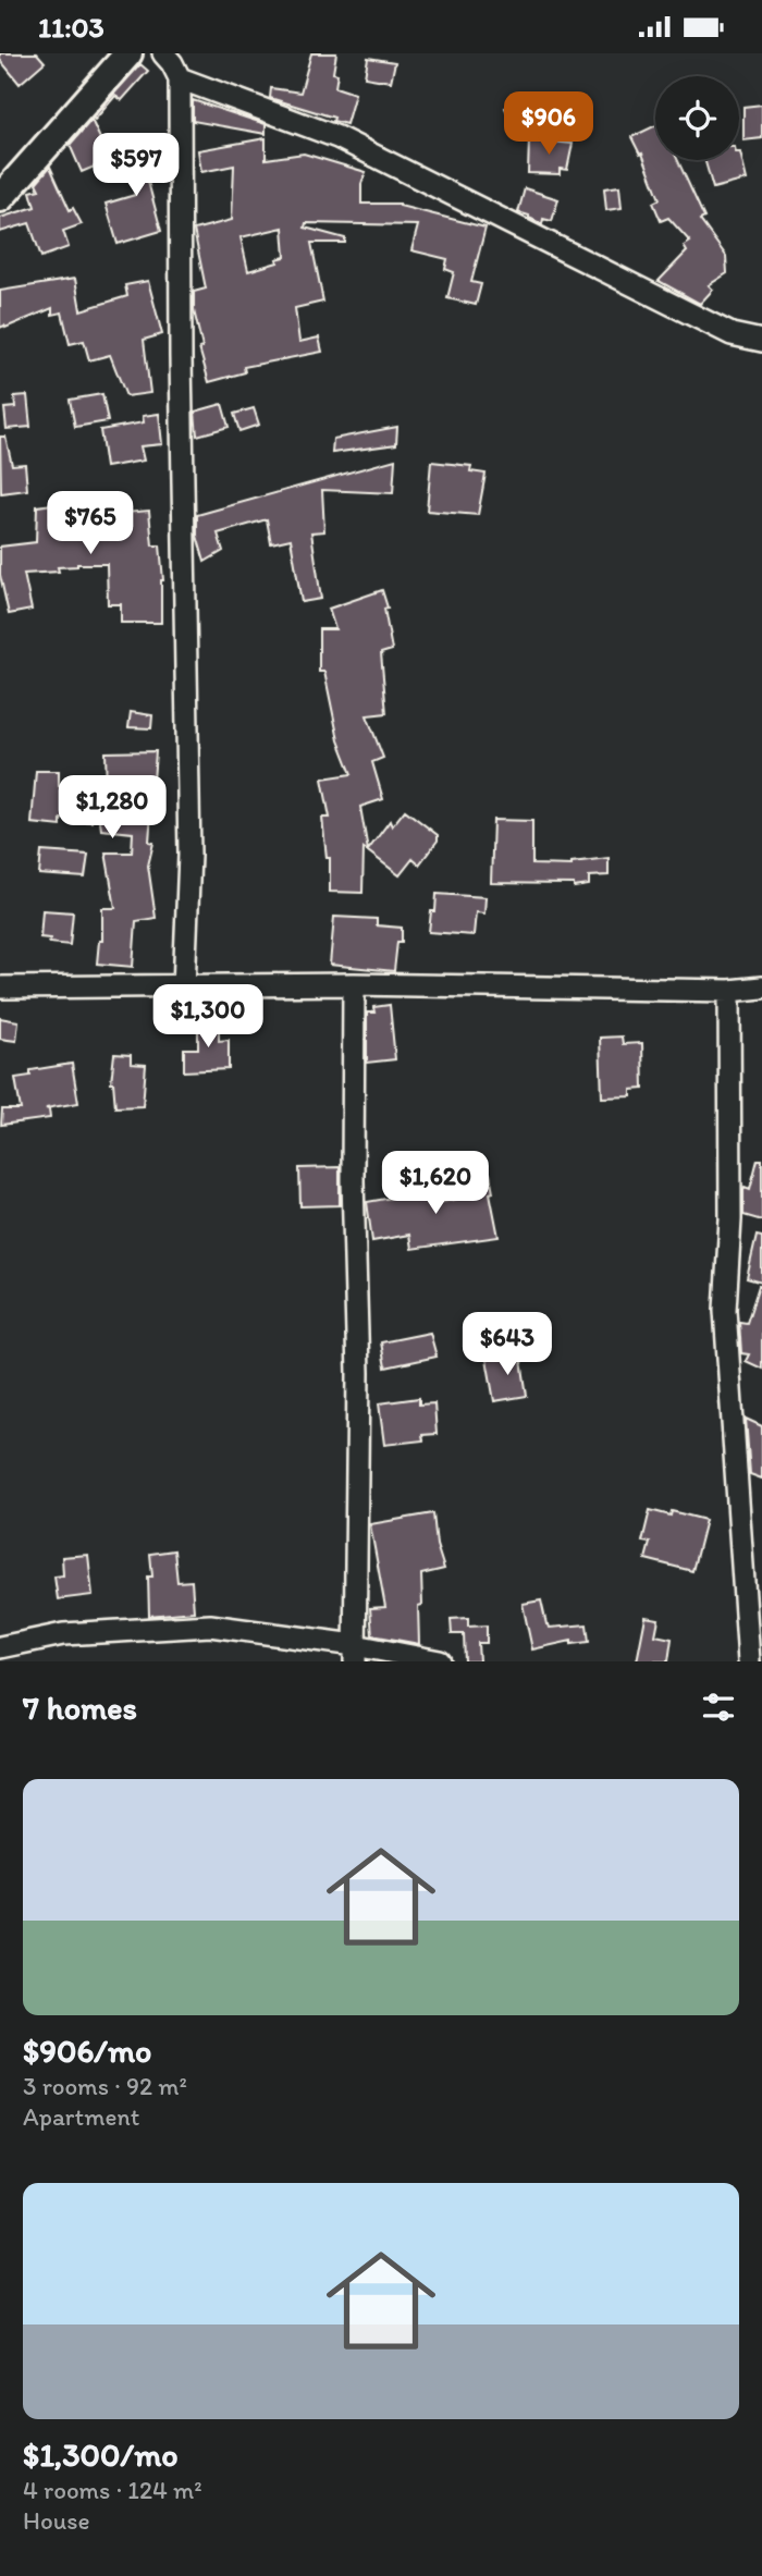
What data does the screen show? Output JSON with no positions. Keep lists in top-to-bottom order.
{
  "page": {
    "status": "11:03",
    "price": [
      "$906",
      "$597",
      "$765",
      "$1,280",
      "$1,300",
      "$1,620",
      "$643"
    ],
    "heading": "7 homes",
    "list": [
      {
        "name": "$906/mo",
        "note": "3 rooms · 92 m² · Apartment"
      },
      {
        "name": "$1,300/mo",
        "note": "4 rooms · 124 m² · House"
      }
    ]
  }
}
